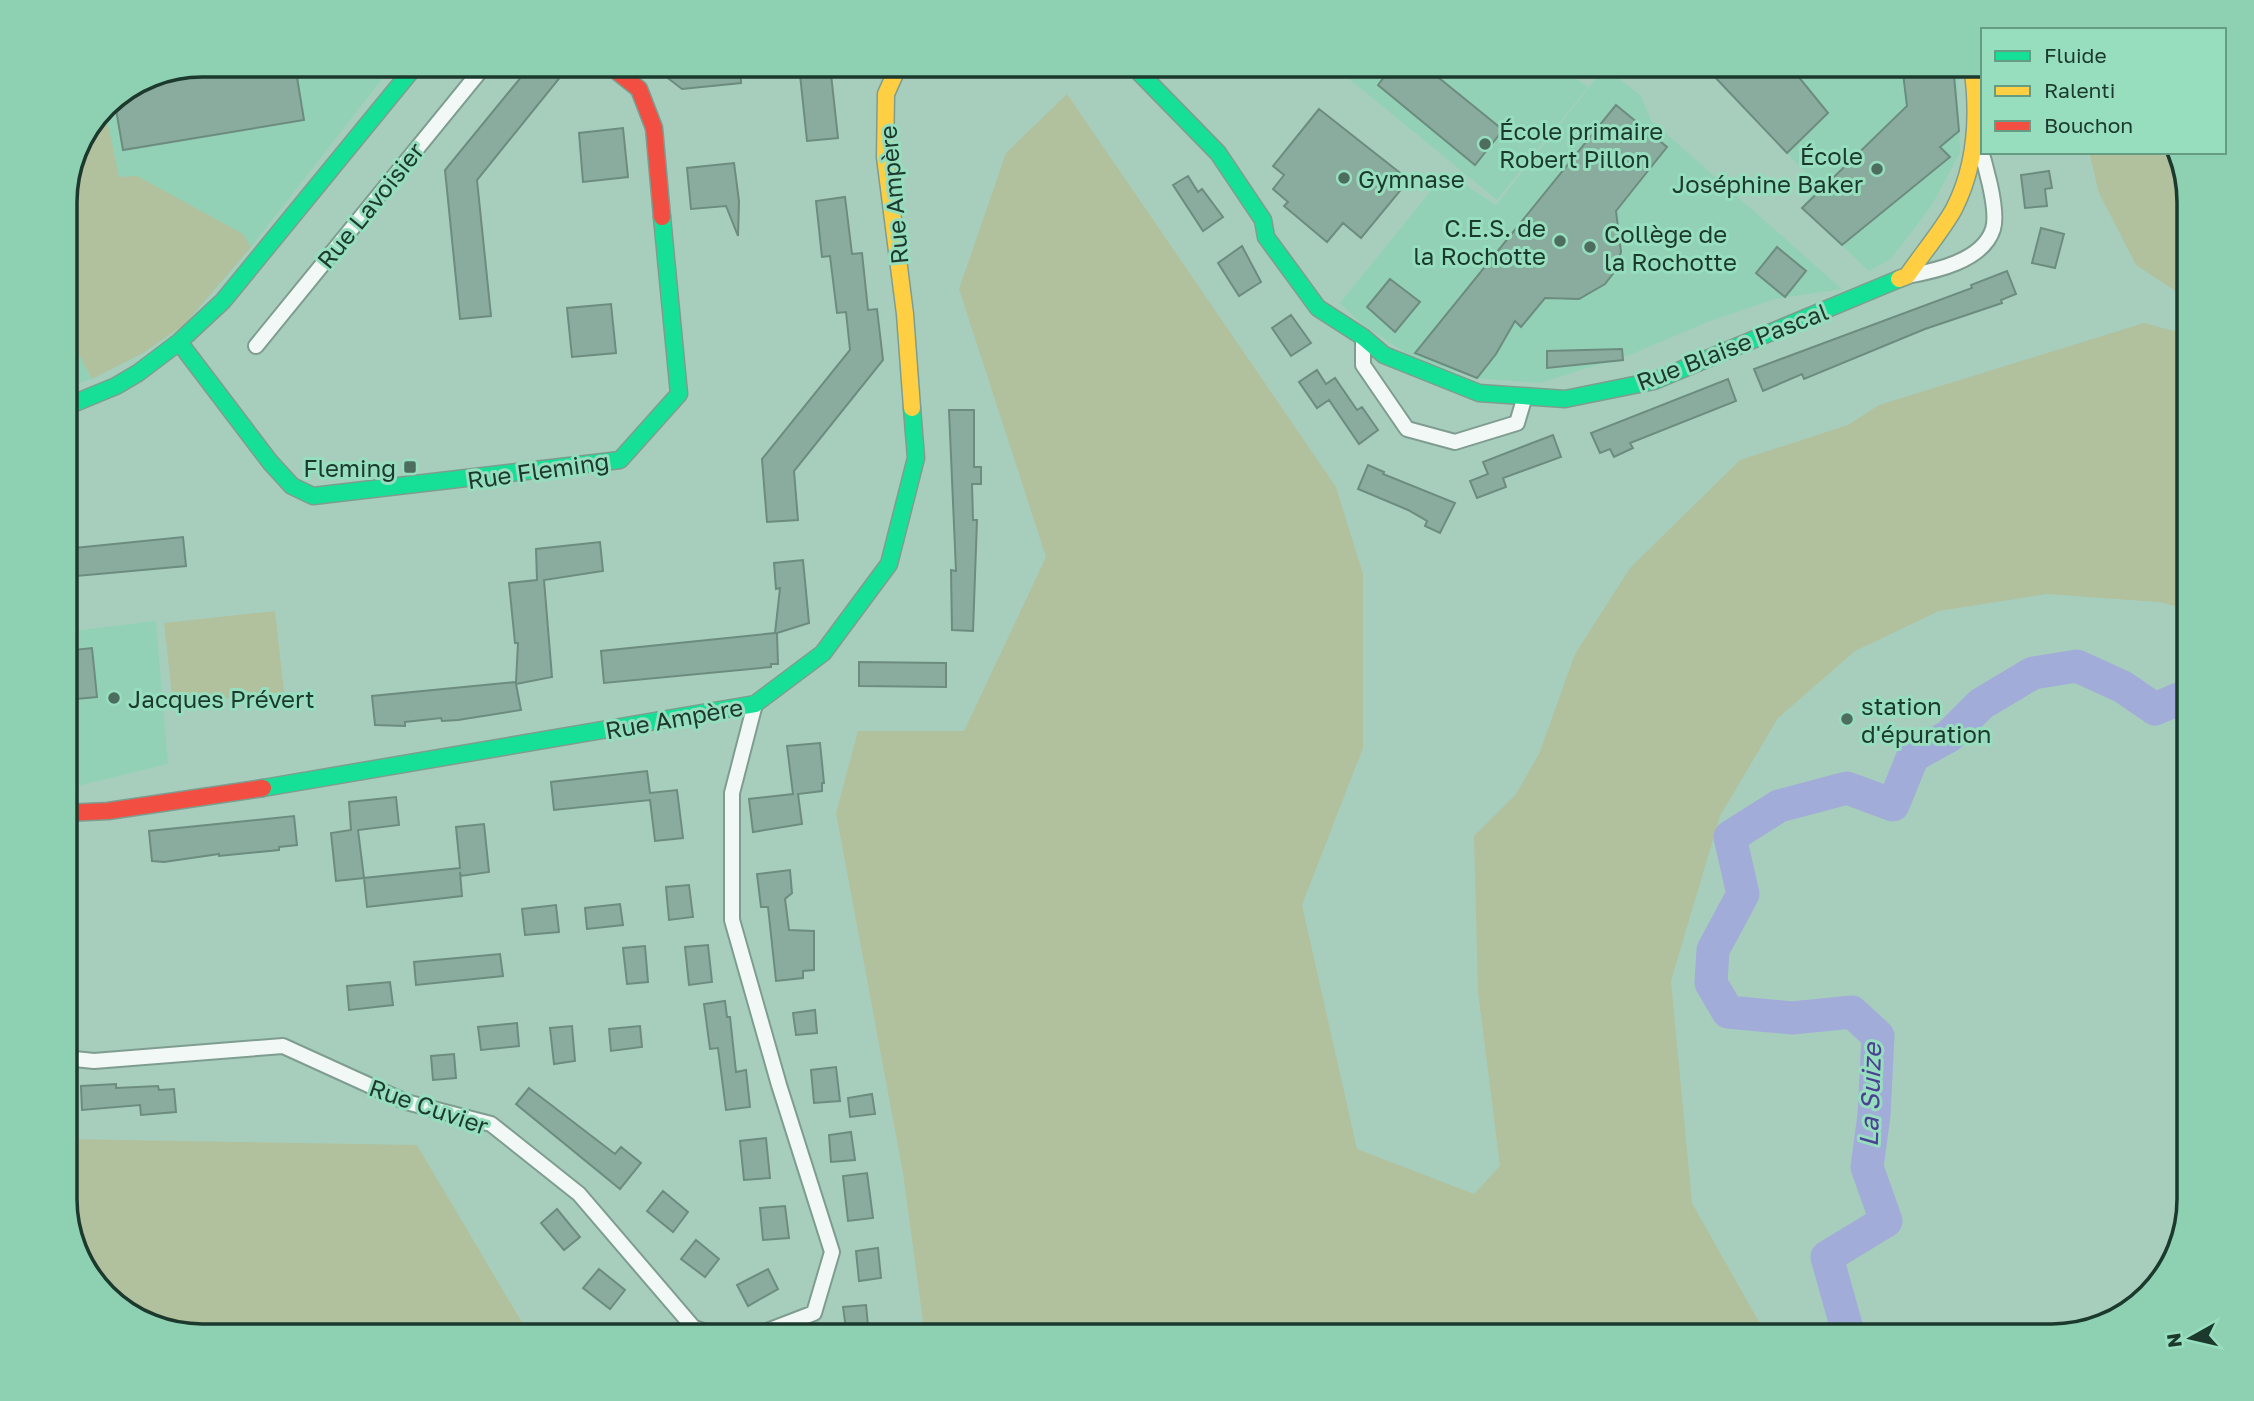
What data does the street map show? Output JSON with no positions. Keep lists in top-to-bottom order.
{
  "streets": {
    "street": [
      "Rue Ampère",
      "Rue Lavoisier",
      "Rue Blaise Pascal",
      "Rue Fleming",
      "Rue Cuvier"
    ]
  },
  "water": ["La Suize"],
  "places": {
    "other": [
      "École primaire Robert Pillon",
      "École Joséphine Baker",
      "Gymnase",
      "C.E.S. de la Rochotte",
      "Collège de la Rochotte",
      "Jacques Prévert",
      "station d'épuration"
    ],
    "transit": ["Fleming"]
  },
  "legend": ["Fluide", "Ralenti", "Bouchon"],
  "north": "left"
}
